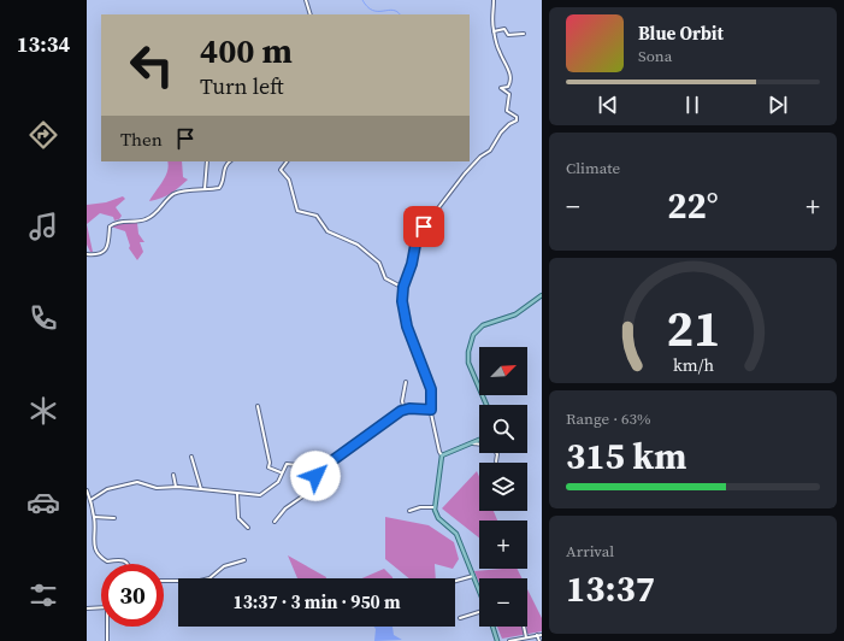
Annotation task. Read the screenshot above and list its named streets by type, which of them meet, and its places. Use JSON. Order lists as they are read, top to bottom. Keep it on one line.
{"north":"top right","page":{"tabs":"13:34","turn":["400 m","Turn left"],"song":["Blue Orbit","Sona"],"then":"Then","tile":["Climate",["Range · 63%","315 km"],["Arrival","13:37"]],"heat":["−","22°","+"],"map_buttons":["+","−"],"limit":"30","trip":"13:37 · 3 min · 950 m","gauge":["21","km/h"]}}
